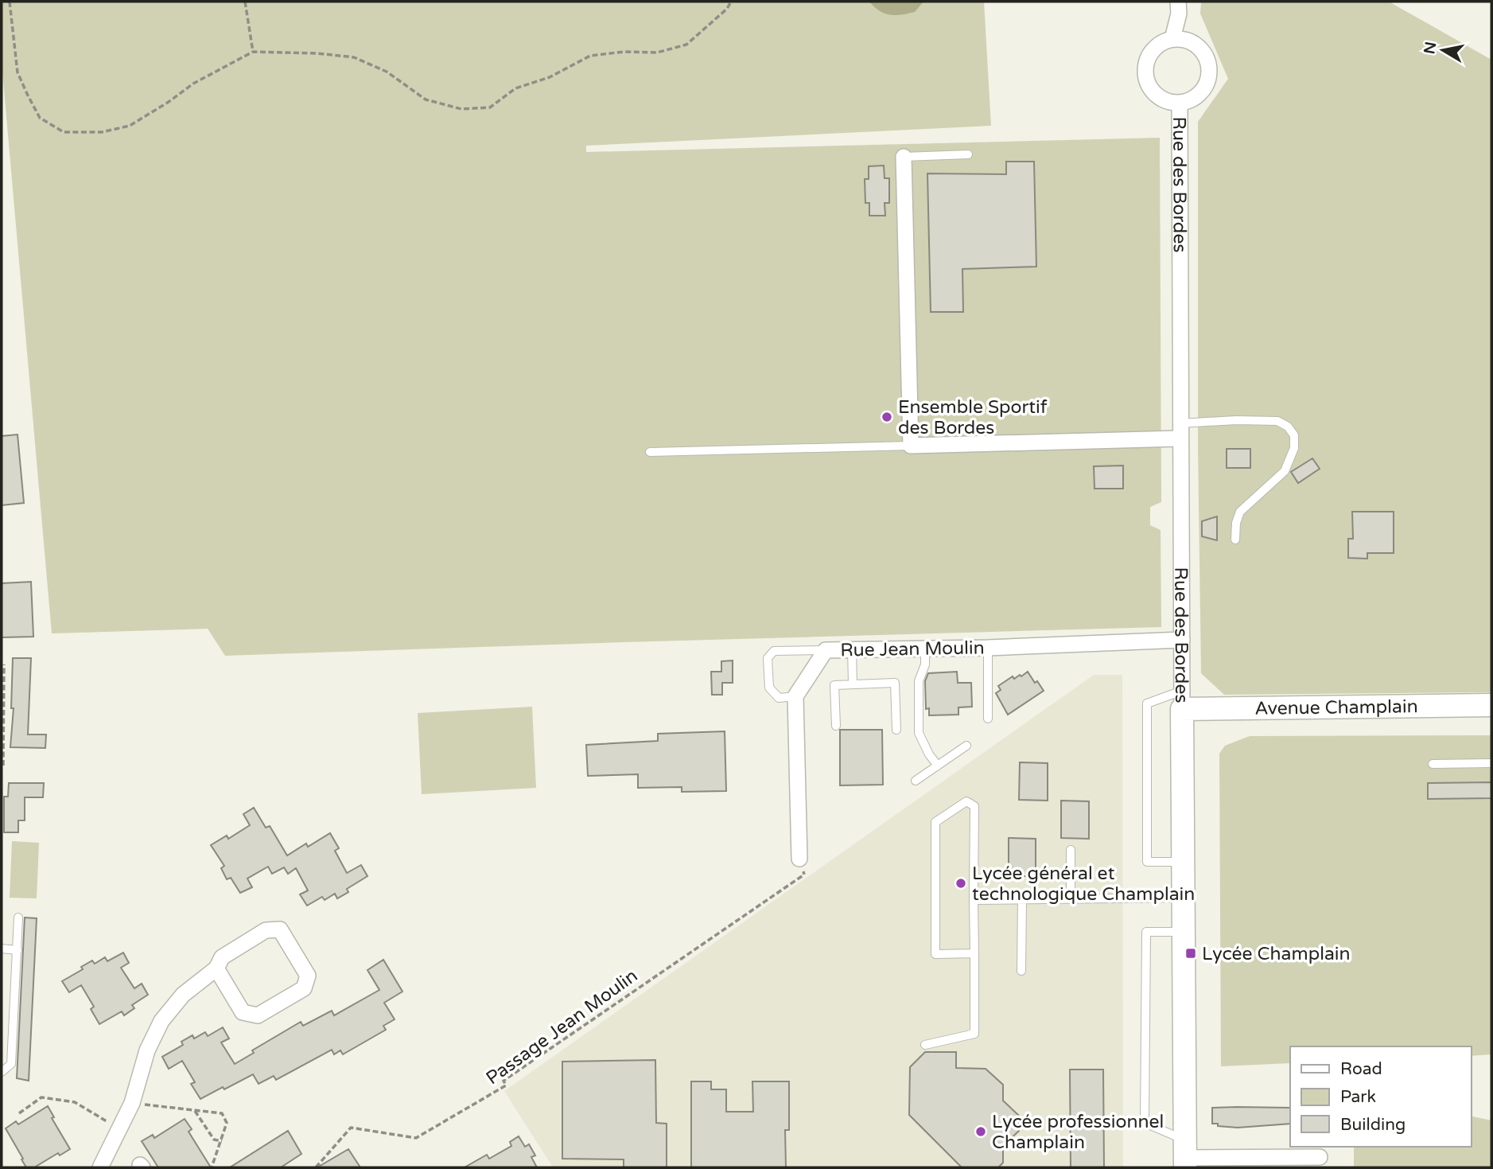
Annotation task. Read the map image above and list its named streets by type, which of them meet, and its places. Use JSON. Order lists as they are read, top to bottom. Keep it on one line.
{"streets":{"street":["Rue des Bordes","Rue Jean Moulin","Avenue Champlain"],"path":["Passage Jean Moulin"]},"crossings":[["Rue des Bordes","Rue Jean Moulin"],["Rue des Bordes","Avenue Champlain"]],"places":{"other":["Ensemble Sportif des Bordes","Lycée général et technologique Champlain","Lycée professionnel Champlain"],"transit":["Lycée Champlain"]},"legend":["Road","Park","Building"],"north":"left"}
